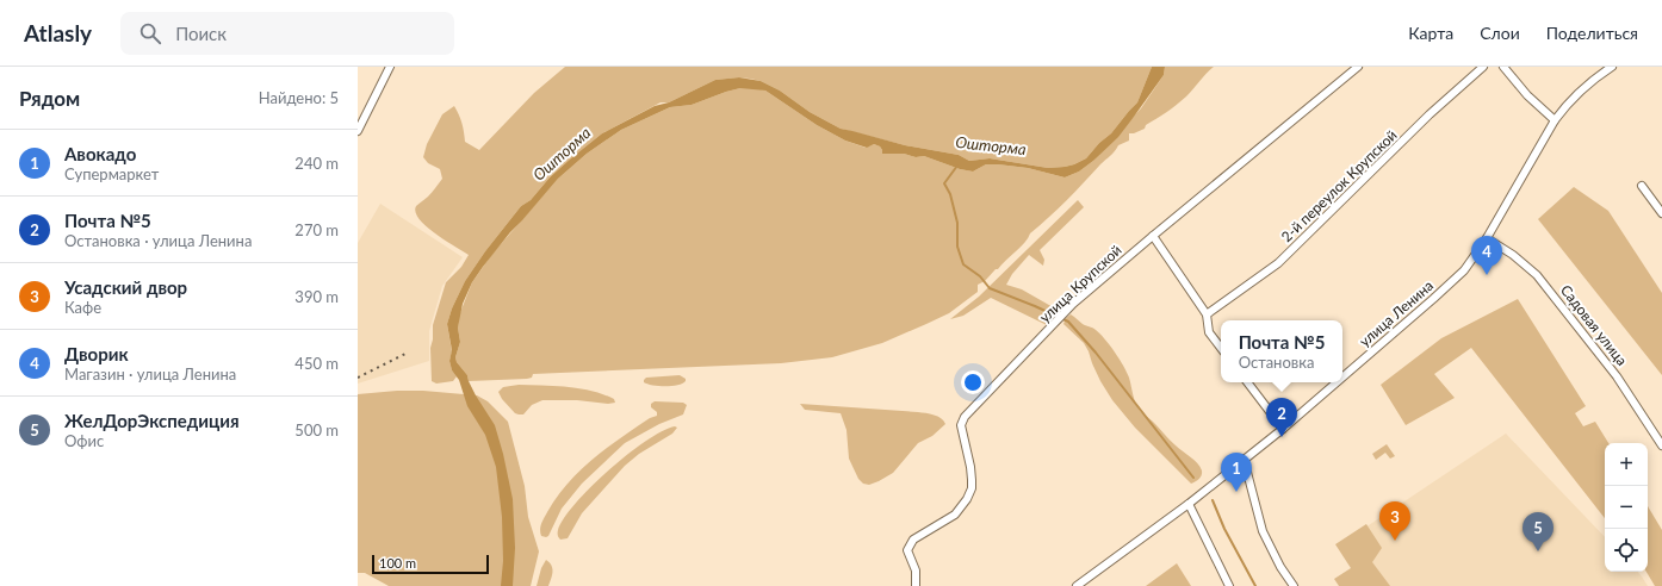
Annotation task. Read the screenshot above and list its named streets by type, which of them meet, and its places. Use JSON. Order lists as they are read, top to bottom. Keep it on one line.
{"streets":{"street":["2-й переулок Крупской","улица Крупской","улица Ленина","Садовая улица"]},"crossings":[["улица Ленина","Садовая улица"]],"water":["Ошторма"],"scale_bar":"100 m","page":{"header":"Atlasly","search":"Поиск","nav":["Карта","Слои","Поделиться"],"heading":["Рядом","Найдено: 5"],"list":[{"mark":"1","name":"Авокадо","note":"Супермаркет","value":"240 m"},{"mark":"2","name":"Почта №5","note":"Остановка · улица Ленина","value":"270 m"},{"mark":"3","name":"Усадский двор","note":"Кафе","value":"390 m"},{"mark":"4","name":"Дворик","note":"Магазин · улица Ленина","value":"450 m"},{"mark":"5","name":"ЖелДорЭкспедиция","note":"Офис","value":"500 m"}],"pins":["4","2","1","3","5"],"popup":["Почта №5","Остановка"],"map_buttons":["+","−"],"scale":"100 m"}}
